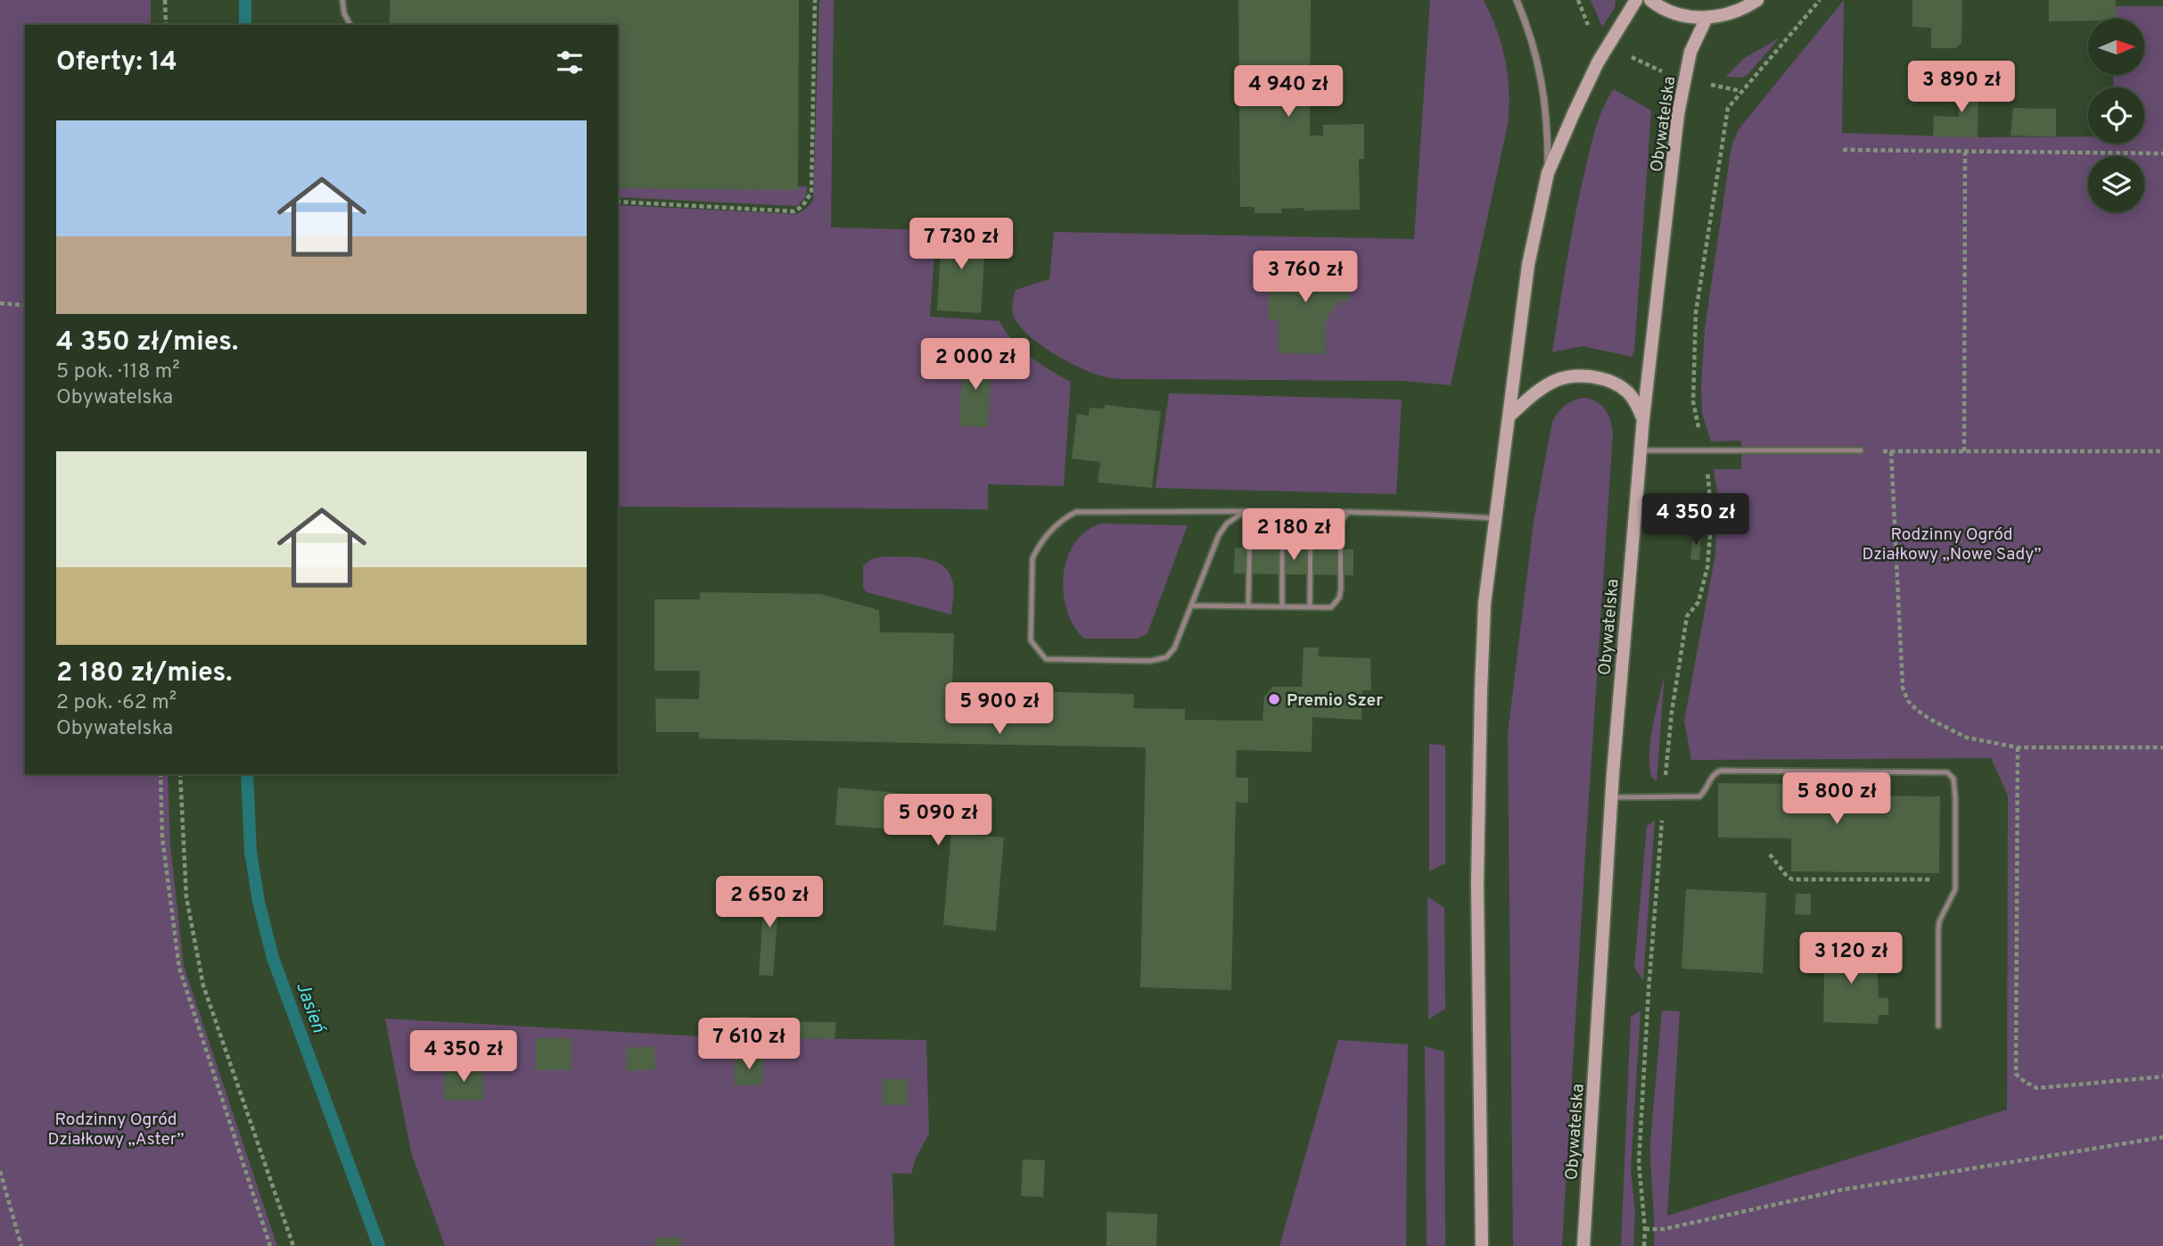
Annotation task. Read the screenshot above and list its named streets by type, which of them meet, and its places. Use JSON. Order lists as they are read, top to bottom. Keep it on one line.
{"streets":{"main road":["Obywatelska"]},"water":["Jasień"],"parks":["Rodzinny Ogród Działkowy „Nowe Sady”","Rodzinny Ogród Działkowy „Aster”"],"places":["Premio Szer"],"north":"right","page":{"heading":"Oferty: 14","price":["3 890 zł","4 940 zł","7 730 zł","3 760 zł","2 000 zł","4 350 zł","2 180 zł","5 900 zł","5 800 zł","5 090 zł","2 650 zł","3 120 zł","7 610 zł","4 350 zł"],"list":[{"name":"4 350 zł/mies.","note":"5 pok. · 118 m² · Obywatelska"},{"name":"2 180 zł/mies.","note":"2 pok. · 62 m² · Obywatelska"}]}}
